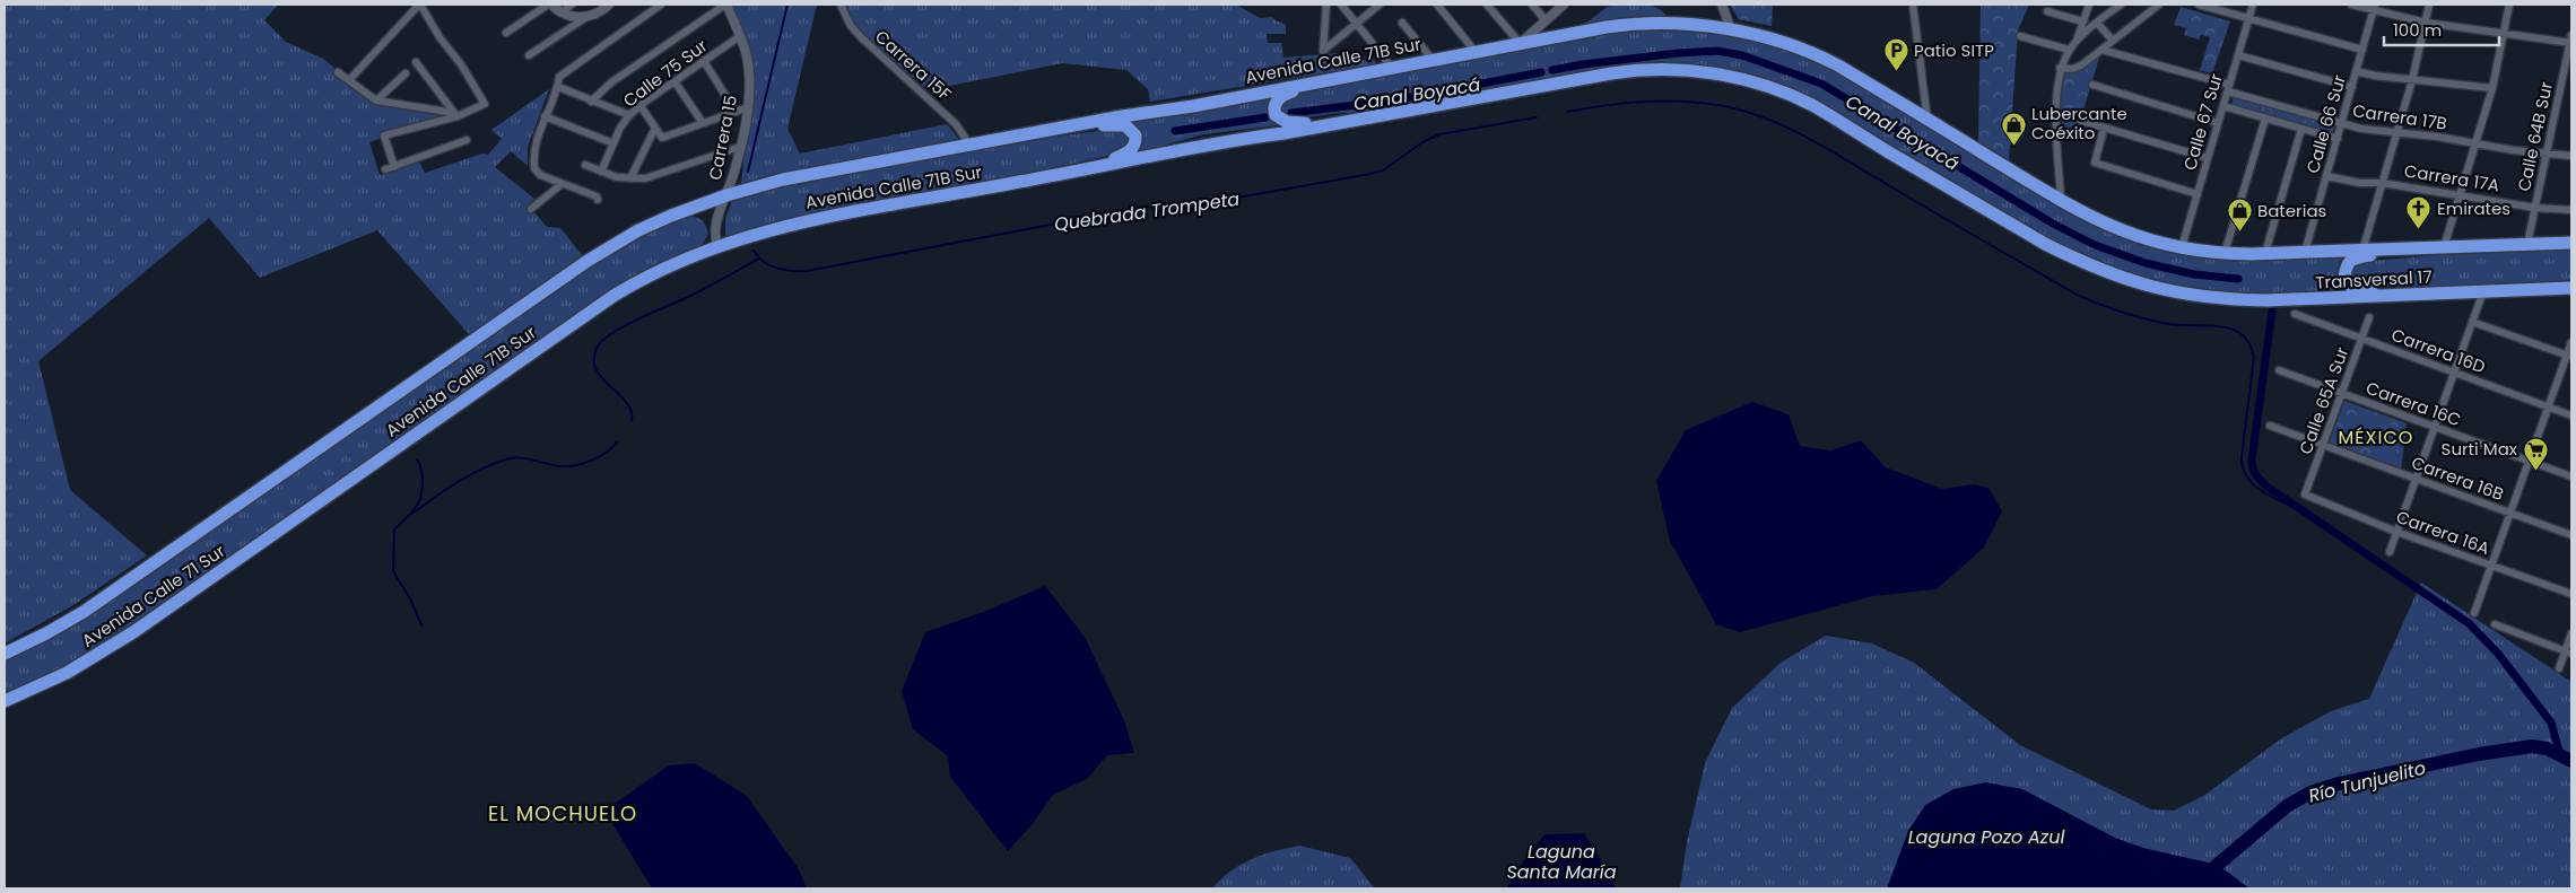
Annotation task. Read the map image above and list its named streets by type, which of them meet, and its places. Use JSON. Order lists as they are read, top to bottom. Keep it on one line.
{"streets":{"highway":["Avenida Calle 71B Sur","Transversal 17","Avenida Calle 71 Sur"],"street":["Carrera 15F","Calle 75 Sur","Carrera 17B","Calle 67 Sur","Calle 66 Sur","Calle 64B Sur","Carrera 15","Carrera 17A","Carrera 16D","Calle 65A Sur","Carrera 16C","Carrera 16B","Carrera 16A"]},"crossings":[["Avenida Calle 71B Sur","Carrera 15F"],["Avenida Calle 71B Sur","Carrera 15"],["Avenida Calle 71B Sur","Transversal 17"],["Avenida Calle 71B Sur","Avenida Calle 71 Sur"],["Calle 75 Sur","Carrera 15"],["Carrera 17B","Calle 67 Sur"],["Carrera 17B","Calle 66 Sur"],["Carrera 17B","Calle 64B Sur"],["Calle 67 Sur","Transversal 17"],["Calle 66 Sur","Carrera 17A"],["Calle 66 Sur","Transversal 17"],["Calle 64B Sur","Carrera 17A"],["Calle 64B Sur","Transversal 17"],["Carrera 16D","Calle 65A Sur"],["Calle 65A Sur","Carrera 16C"],["Calle 65A Sur","Carrera 16B"],["Calle 65A Sur","Carrera 16A"]],"districts":["MÉXICO","EL MOCHUELO"],"water":["Canal Boyacá","Quebrada Trompeta","Río Tunjuelito","Laguna Pozo Azul","Laguna Santa María"],"places":{"parking":["Patio SITP"],"shop":["Lubercante Coéxito","Baterias"],"church":["Emirates"],"supermarket":["Surti Max"]},"scale_bar":"100 m"}
